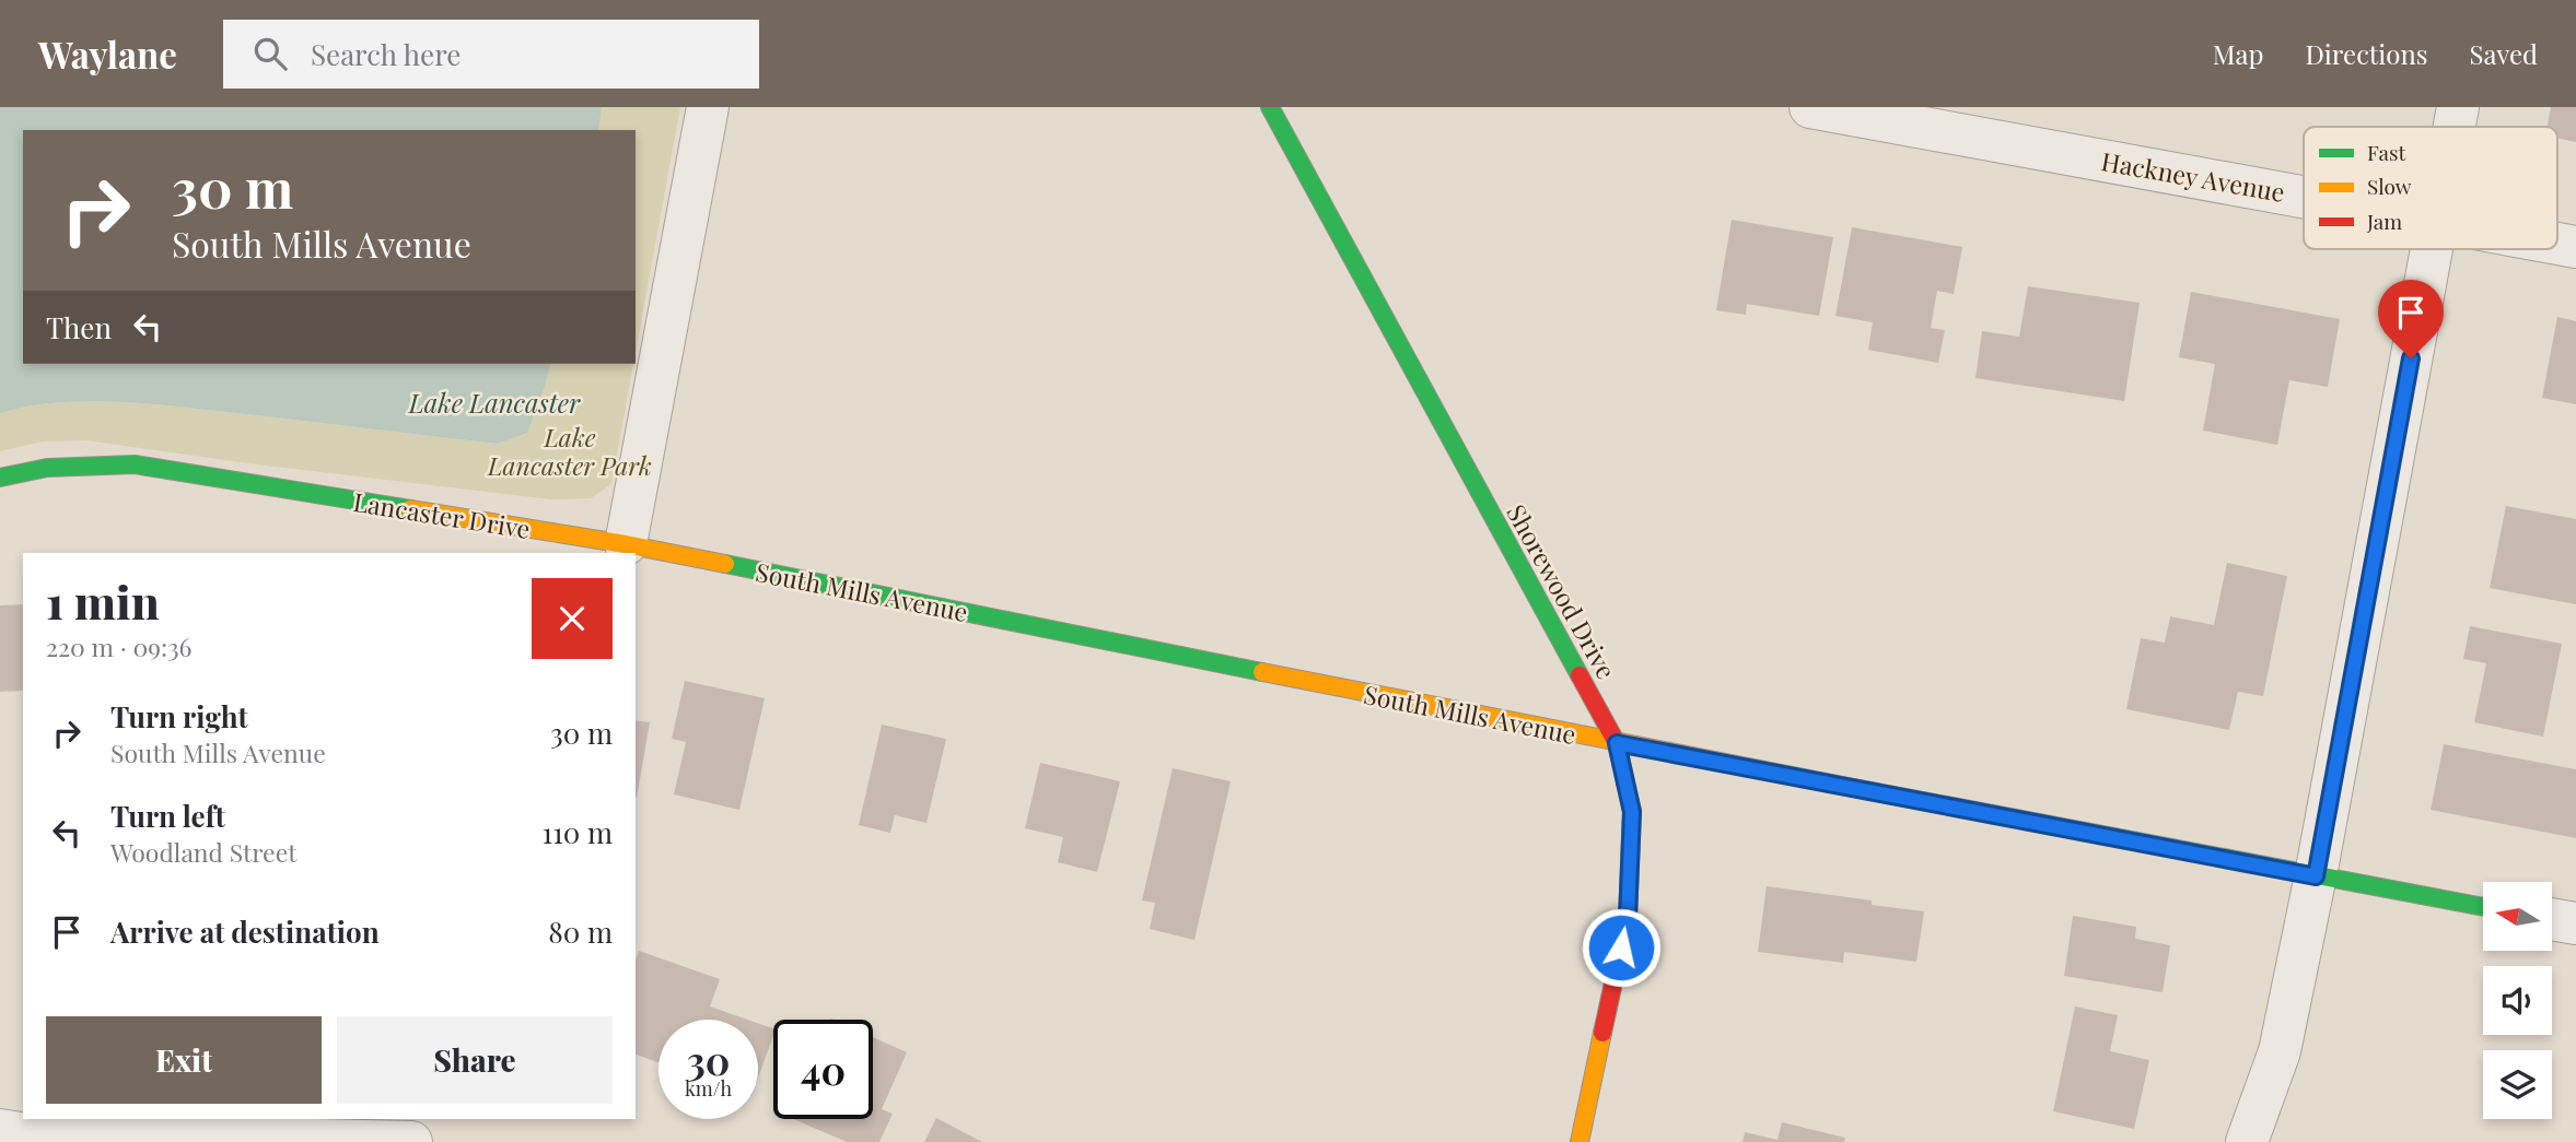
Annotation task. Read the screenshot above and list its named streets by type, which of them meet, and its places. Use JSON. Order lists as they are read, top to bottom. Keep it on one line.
{"streets":{"street":["Hackney Avenue","Lancaster Drive","South Mills Avenue","Shorewood Drive"]},"crossings":[["Lancaster Drive","South Mills Avenue"],["South Mills Avenue","Shorewood Drive"]],"water":["Lake Lancaster"],"parks":["Lake Lancaster Park"],"legend":["Fast","Slow","Jam"],"north":"left","page":{"header":"Waylane","search":"Search here","nav":["Map","Directions","Saved"],"turn":["30 m","South Mills Avenue"],"then":"Then","heading":["1 min","220 m · 09:36"],"list":[{"name":"Turn right","note":"South Mills Avenue","value":"30 m"},{"name":"Turn left","note":"Woodland Street","value":"110 m"},{"name":"Arrive at destination","value":"80 m"}],"buttons":["Exit","Share"],"speed":"30 km/h","limit":"40"}}
